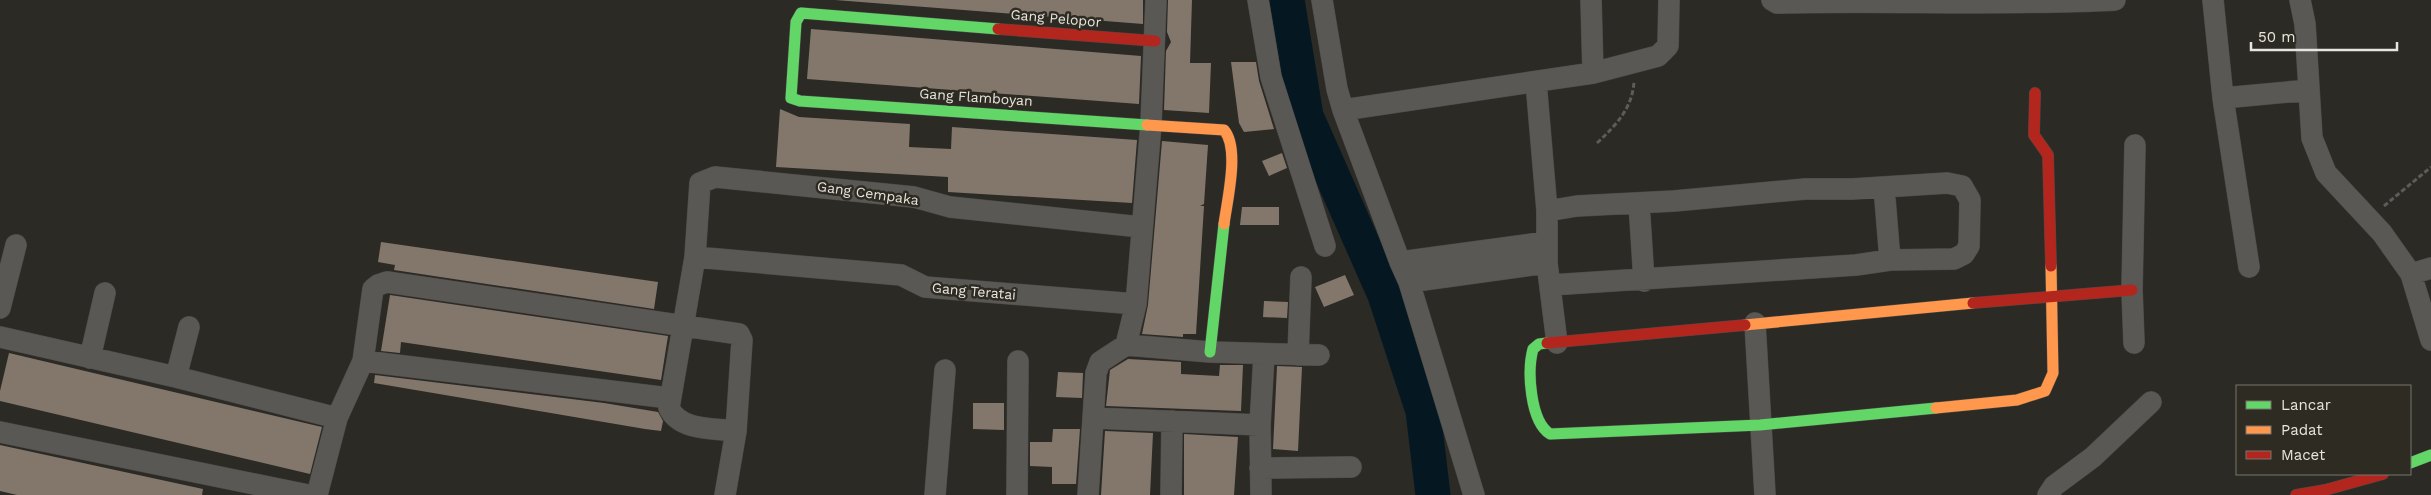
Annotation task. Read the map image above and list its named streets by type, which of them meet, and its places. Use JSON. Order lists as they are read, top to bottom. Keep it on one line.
{"streets":{"street":["Gang Pelopor","Gang Flamboyan","Gang Cempaka","Gang Teratai"]},"crossings":[["Gang Pelopor","Gang Flamboyan"],["Gang Cempaka","Gang Teratai"]],"legend":["Lancar","Padat","Macet"],"scale_bar":"50 m"}
